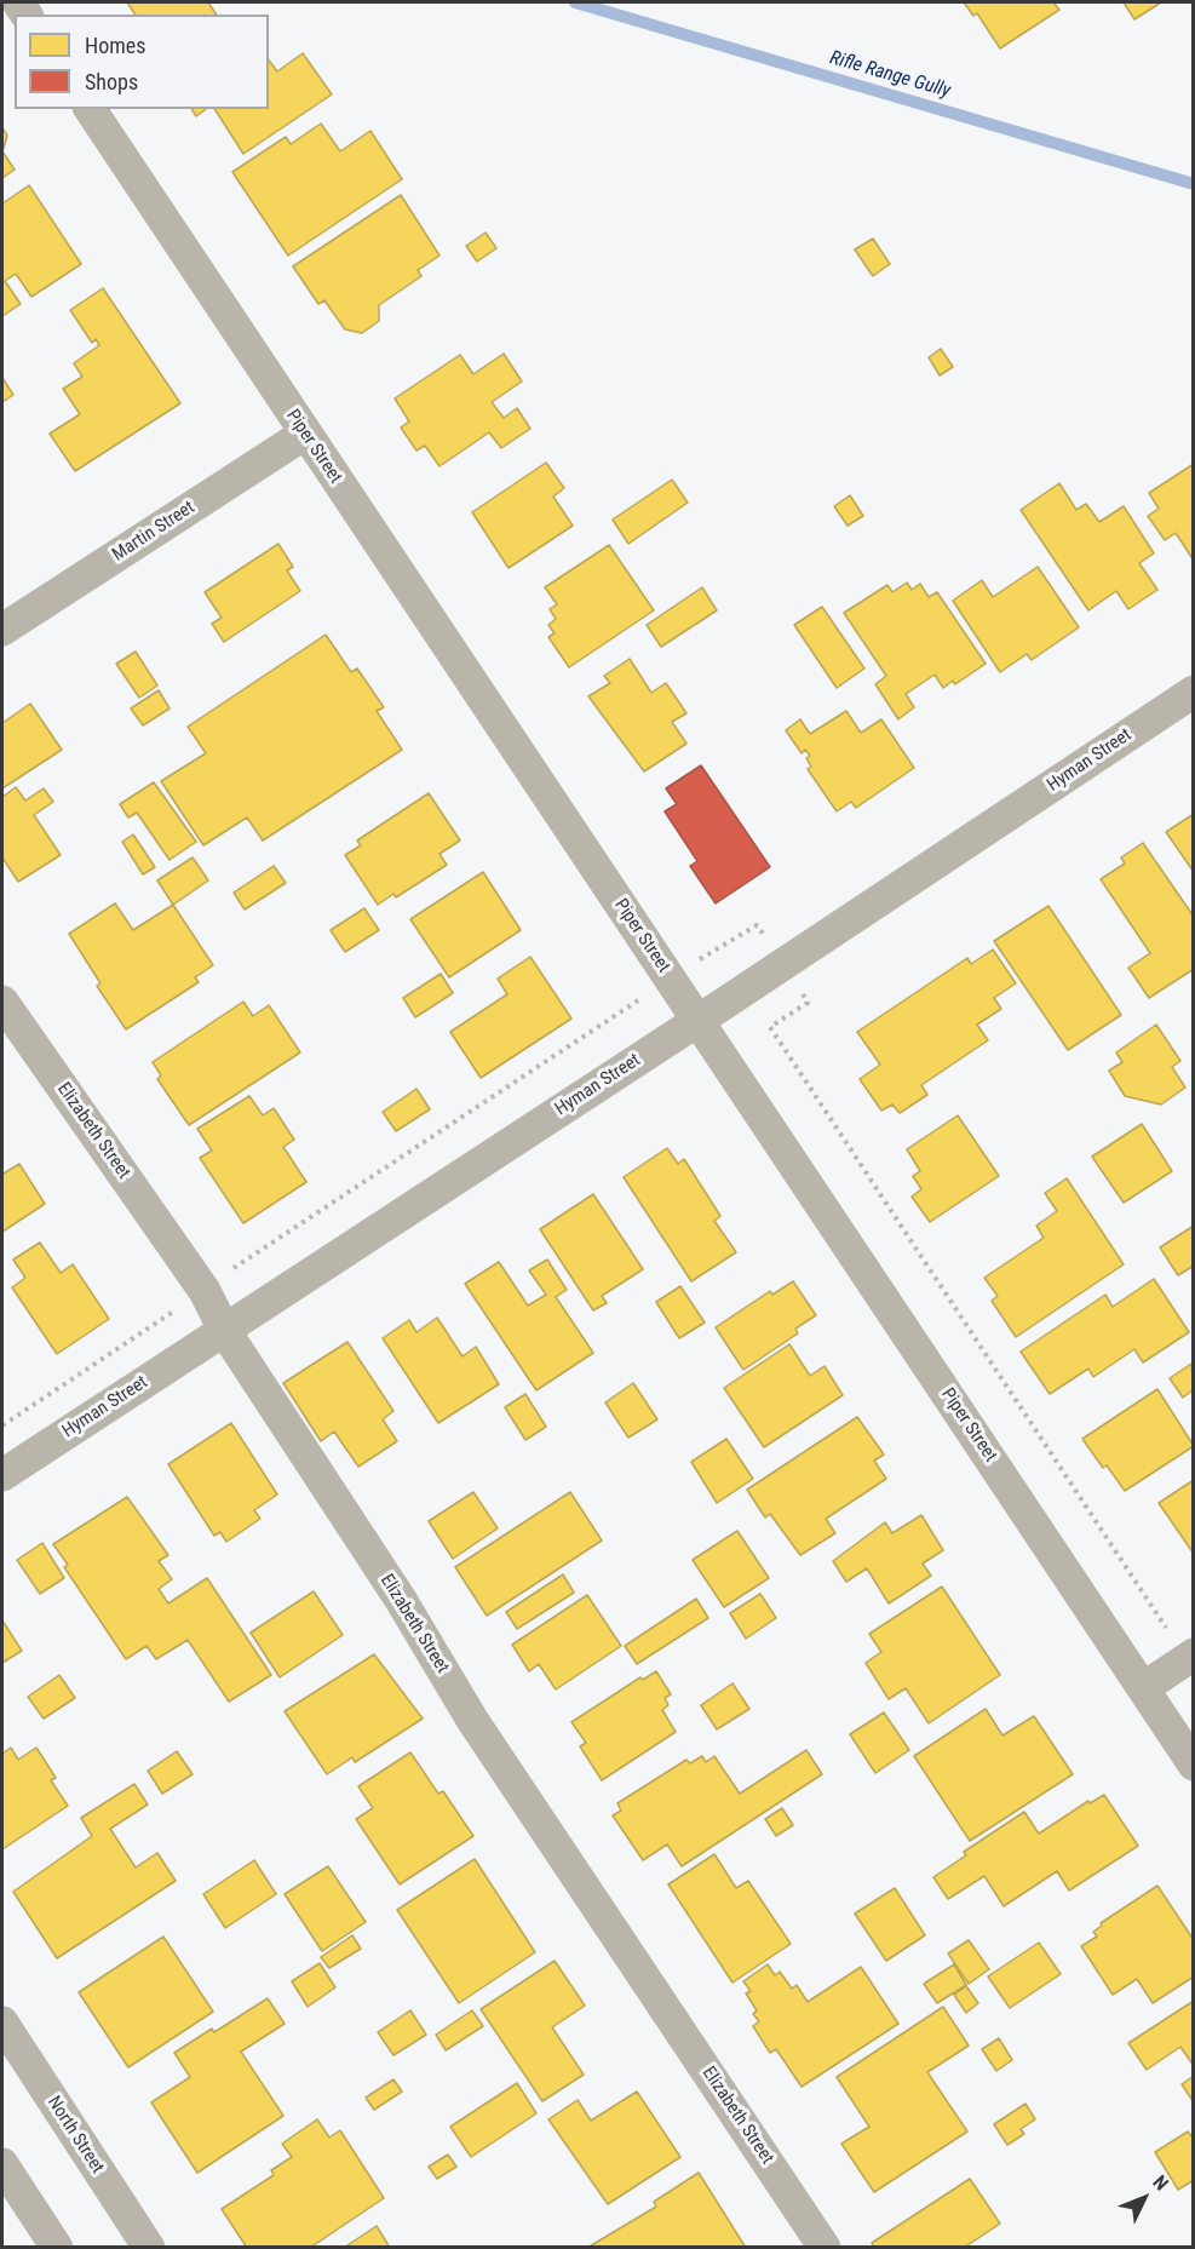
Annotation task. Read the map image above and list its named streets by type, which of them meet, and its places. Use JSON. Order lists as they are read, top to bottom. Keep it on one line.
{"streets":{"street":["Piper Street","Martin Street","Hyman Street","Elizabeth Street","North Street"]},"crossings":[["Piper Street","Martin Street"],["Piper Street","Hyman Street"],["Hyman Street","Elizabeth Street"]],"water":["Rifle Range Gully"],"legend":["Homes","Shops"],"north":"top right"}
